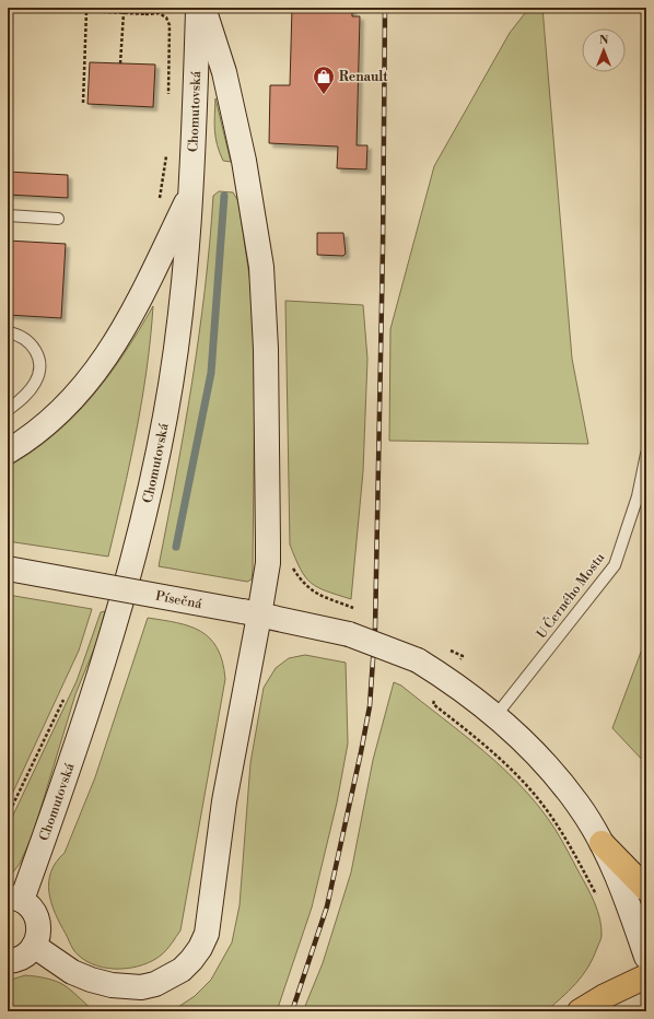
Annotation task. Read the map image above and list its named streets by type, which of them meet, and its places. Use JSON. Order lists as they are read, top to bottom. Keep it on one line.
{"streets":{"street":["Chomutovská","Písečná"],"lane":["U Černého Mostu"]},"crossings":[["U Černého Mostu","Písečná"]],"places":{"shop":["Renault"]},"north":"top"}
